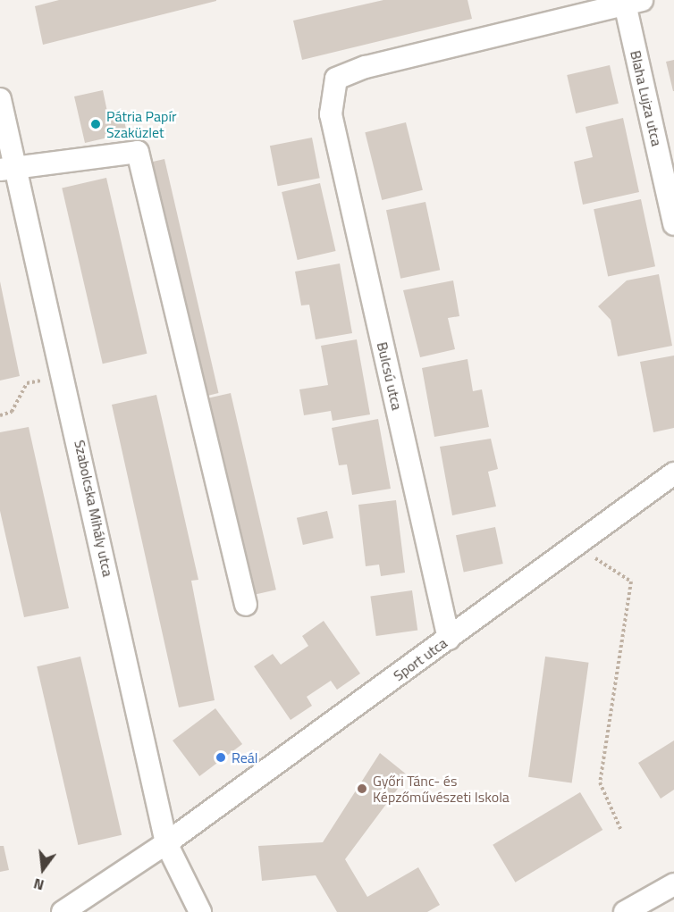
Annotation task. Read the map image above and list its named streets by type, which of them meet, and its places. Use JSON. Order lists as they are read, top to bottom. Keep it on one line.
{"streets":{"street":["Blaha Lujza utca","Bulcsú utca","Szabolcska Mihály utca","Sport utca"]},"crossings":[["Blaha Lujza utca","Bulcsú utca"],["Bulcsú utca","Sport utca"],["Szabolcska Mihály utca","Sport utca"]],"places":["Pátria Papír Szaküzlet","Reál","Győri Tánc- és Képzőművészeti Iskola"],"north":"bottom"}
